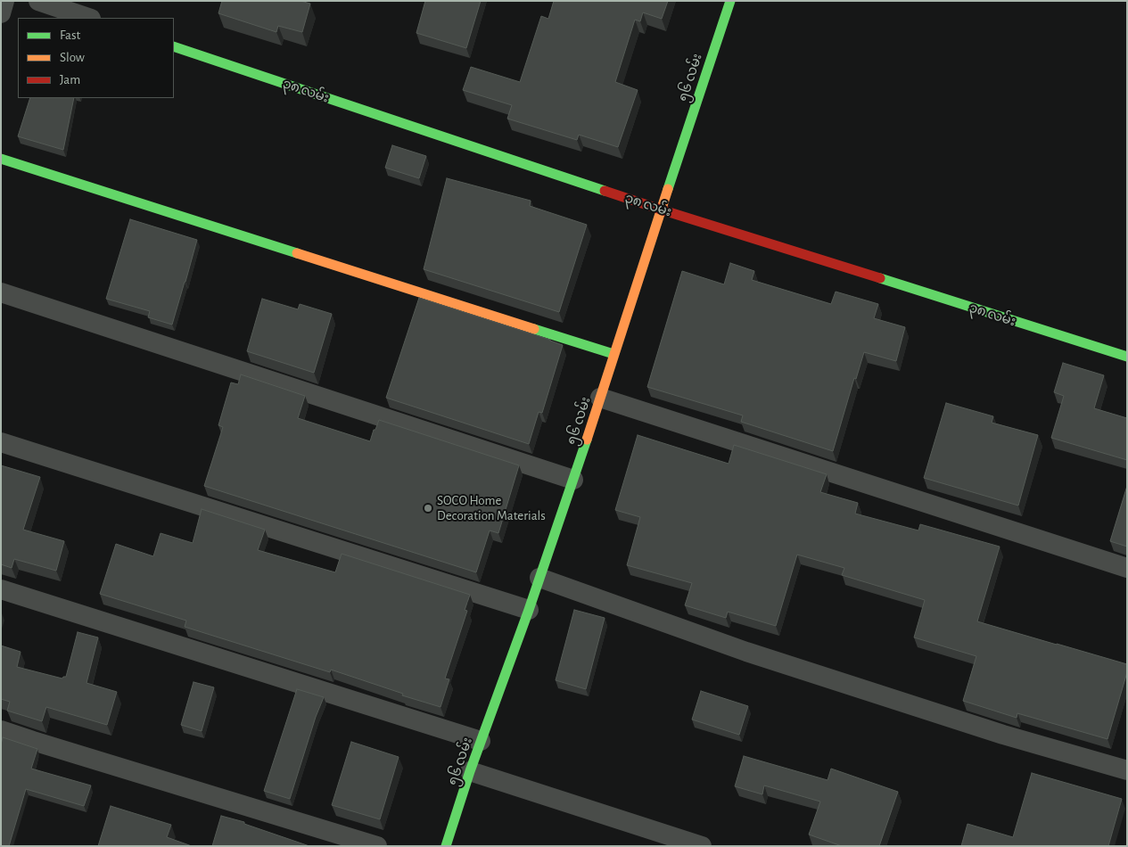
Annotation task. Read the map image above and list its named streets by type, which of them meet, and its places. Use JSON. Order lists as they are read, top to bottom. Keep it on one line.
{"streets":{"street":["၅၆ လမ်း","၃၈ လမ်း"]},"crossings":[["၅၆ လမ်း","၃၈ လမ်း"]],"places":["SOCO Home Decoration Materials"],"legend":["Fast","Slow","Jam"]}
